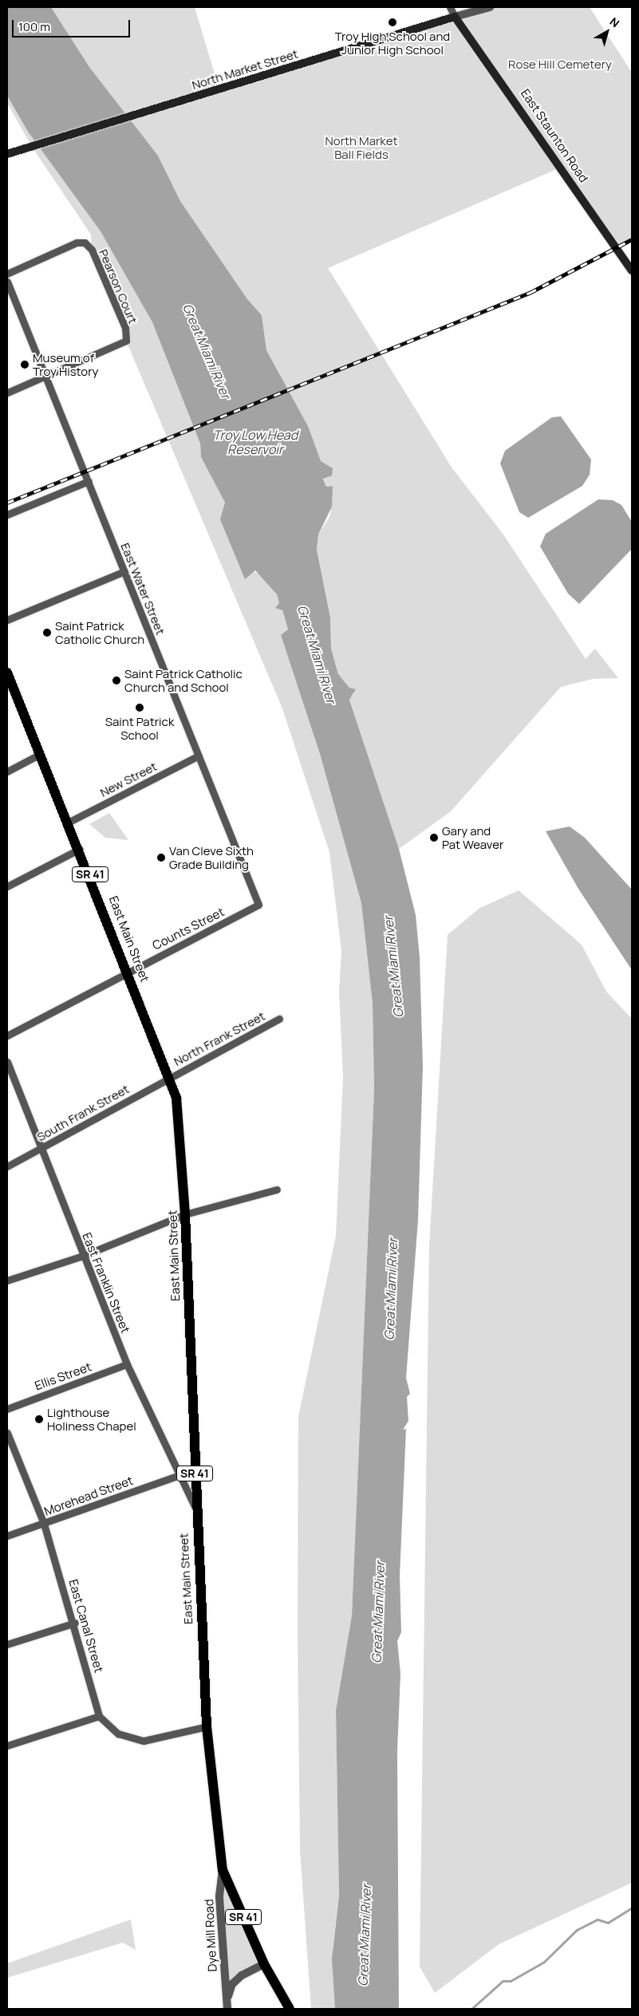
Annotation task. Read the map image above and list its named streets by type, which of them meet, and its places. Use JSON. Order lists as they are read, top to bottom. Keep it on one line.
{"streets":{"main road":["North Market Street","East Staunton Road","SR 41","East Main Street"],"street":["Pearson Court","East Water Street","New Street","Counts Street","North Frank Street","South Frank Street","East Franklin Street","Ellis Street","Morehead Street","East Canal Street","Dye Mill Road"]},"crossings":[["North Market Street","East Staunton Road"],["Pearson Court","East Water Street"],["East Water Street","New Street"],["East Water Street","Counts Street"],["New Street","East Main Street"],["SR 41","East Main Street"],["SR 41","Dye Mill Road"],["Counts Street","East Main Street"],["East Main Street","North Frank Street"],["East Main Street","South Frank Street"],["East Main Street","East Franklin Street"],["East Main Street","Dye Mill Road"],["North Frank Street","South Frank Street"],["South Frank Street","East Franklin Street"],["East Franklin Street","Ellis Street"],["East Franklin Street","Morehead Street"],["Morehead Street","East Canal Street"]],"water":["Great Miami River","Troy Low Head Reservoir"],"parks":["Rose Hill Cemetery","North Market Ball Fields"],"places":["Troy High School and Junior High School","Museum of Troy History","Saint Patrick Catholic Church","Saint Patrick Catholic Church and School","Saint Patrick School","Gary and Pat Weaver","Van Cleve Sixth Grade Building","Lighthouse Holiness Chapel"],"scale_bar":"100 m","north":"top right"}
